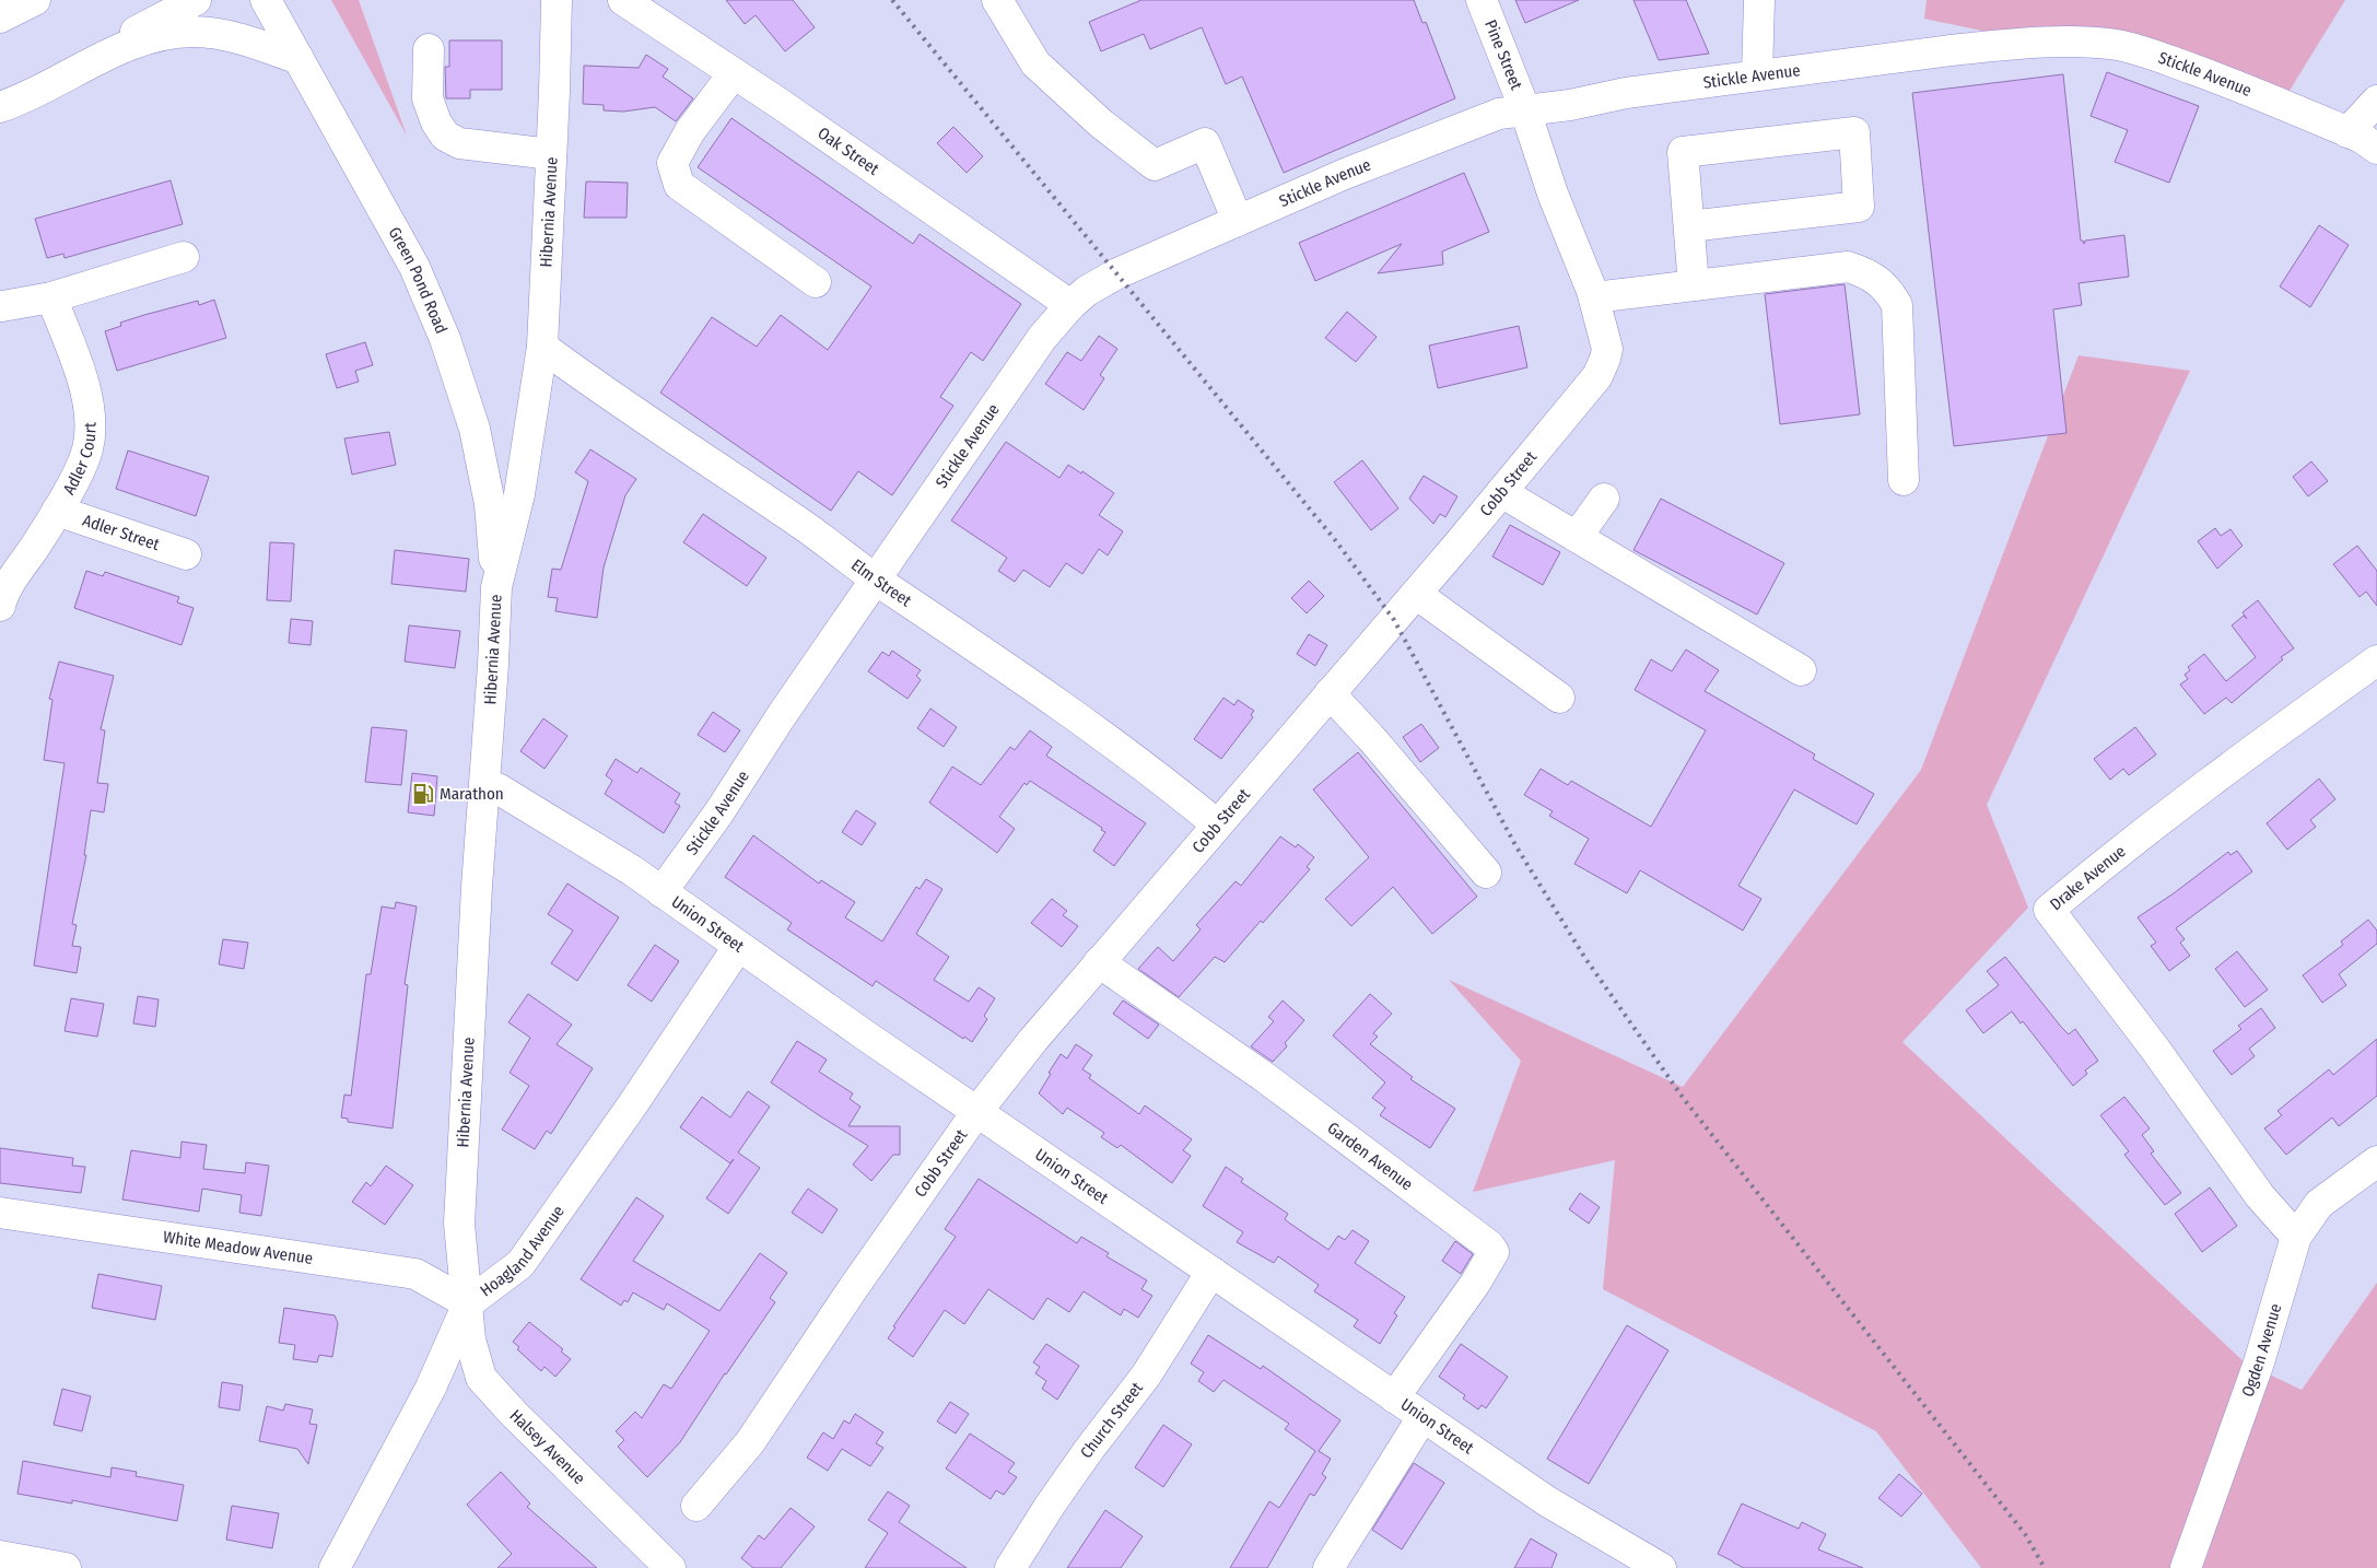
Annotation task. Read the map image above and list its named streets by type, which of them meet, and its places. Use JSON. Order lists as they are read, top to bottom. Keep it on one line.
{"streets":{"main road":["Pine Street","Stickle Avenue","Oak Street","Hibernia Avenue","Green Pond Road","Adler Court","Cobb Street","Adler Street","Elm Street","Drake Avenue","Union Street","Garden Avenue","White Meadow Avenue","Hoagland Avenue","Ogden Avenue","Church Street","Halsey Avenue"]},"crossings":[["Pine Street","Stickle Avenue"],["Pine Street","Cobb Street"],["Stickle Avenue","Oak Street"],["Stickle Avenue","Cobb Street"],["Stickle Avenue","Elm Street"],["Stickle Avenue","Union Street"],["Hibernia Avenue","Green Pond Road"],["Hibernia Avenue","Elm Street"],["Hibernia Avenue","Union Street"],["Hibernia Avenue","White Meadow Avenue"],["Hibernia Avenue","Hoagland Avenue"],["Hibernia Avenue","Halsey Avenue"],["Adler Court","Adler Street"],["Cobb Street","Elm Street"],["Cobb Street","Union Street"],["Cobb Street","Garden Avenue"],["Drake Avenue","Ogden Avenue"],["Union Street","Garden Avenue"],["Union Street","Hoagland Avenue"],["Union Street","Church Street"],["White Meadow Avenue","Hoagland Avenue"],["White Meadow Avenue","Halsey Avenue"],["Hoagland Avenue","Halsey Avenue"]],"places":{"fuel station":["Marathon"]}}
